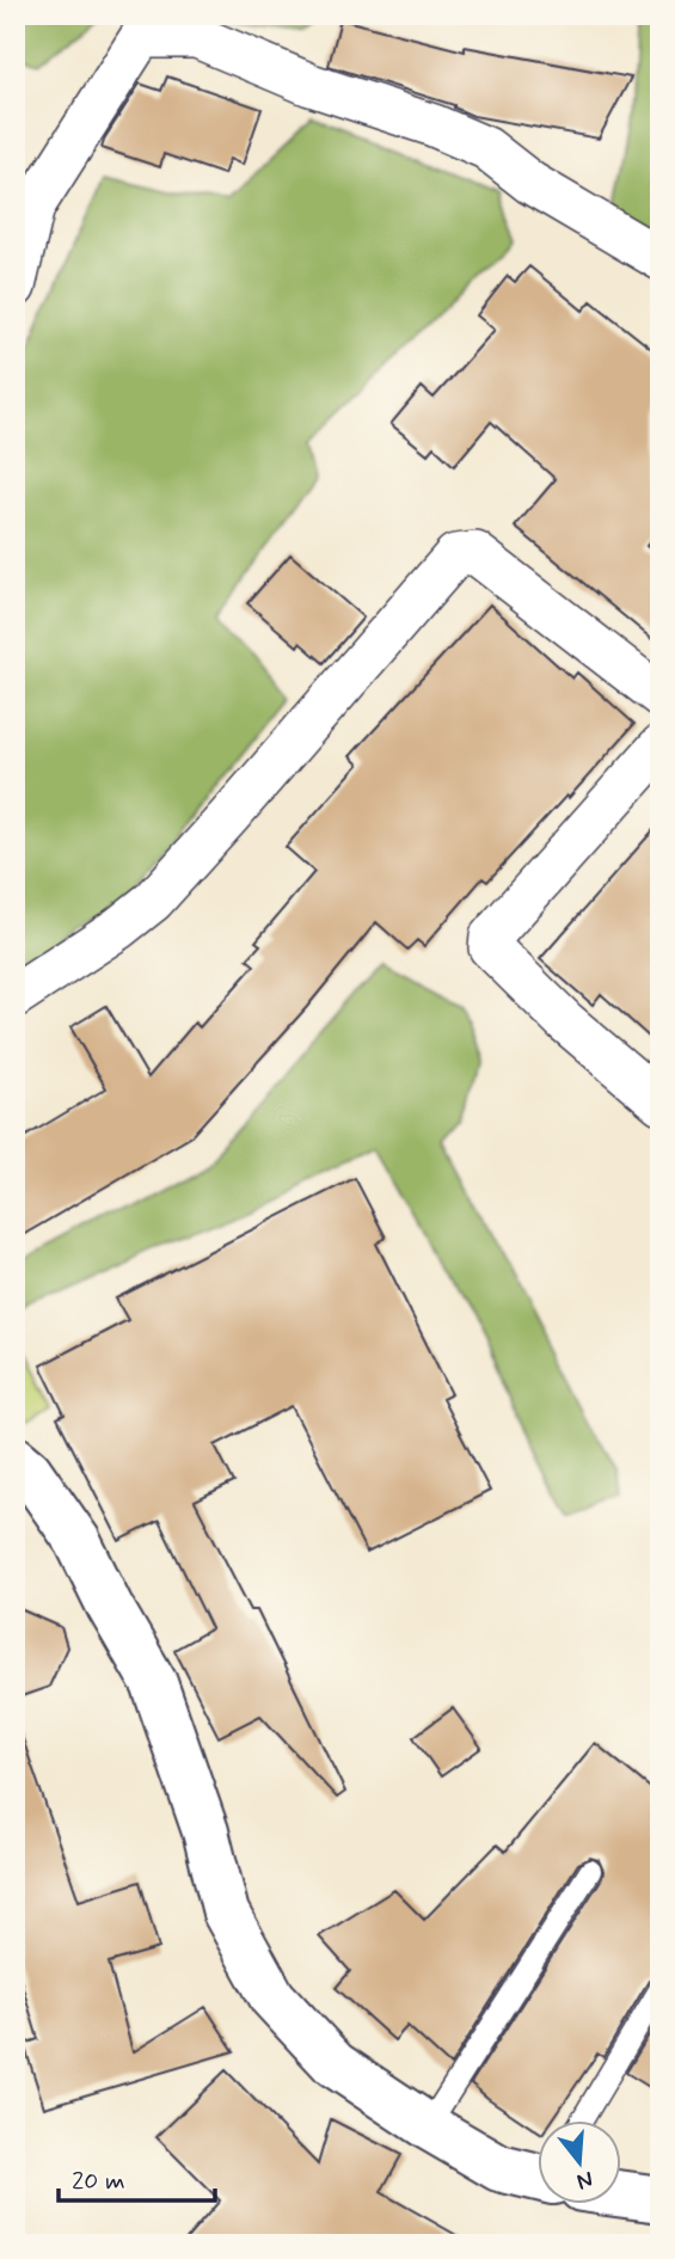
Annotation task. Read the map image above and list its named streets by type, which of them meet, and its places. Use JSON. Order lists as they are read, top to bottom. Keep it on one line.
{"scale_bar":"20 m","north":"bottom"}
